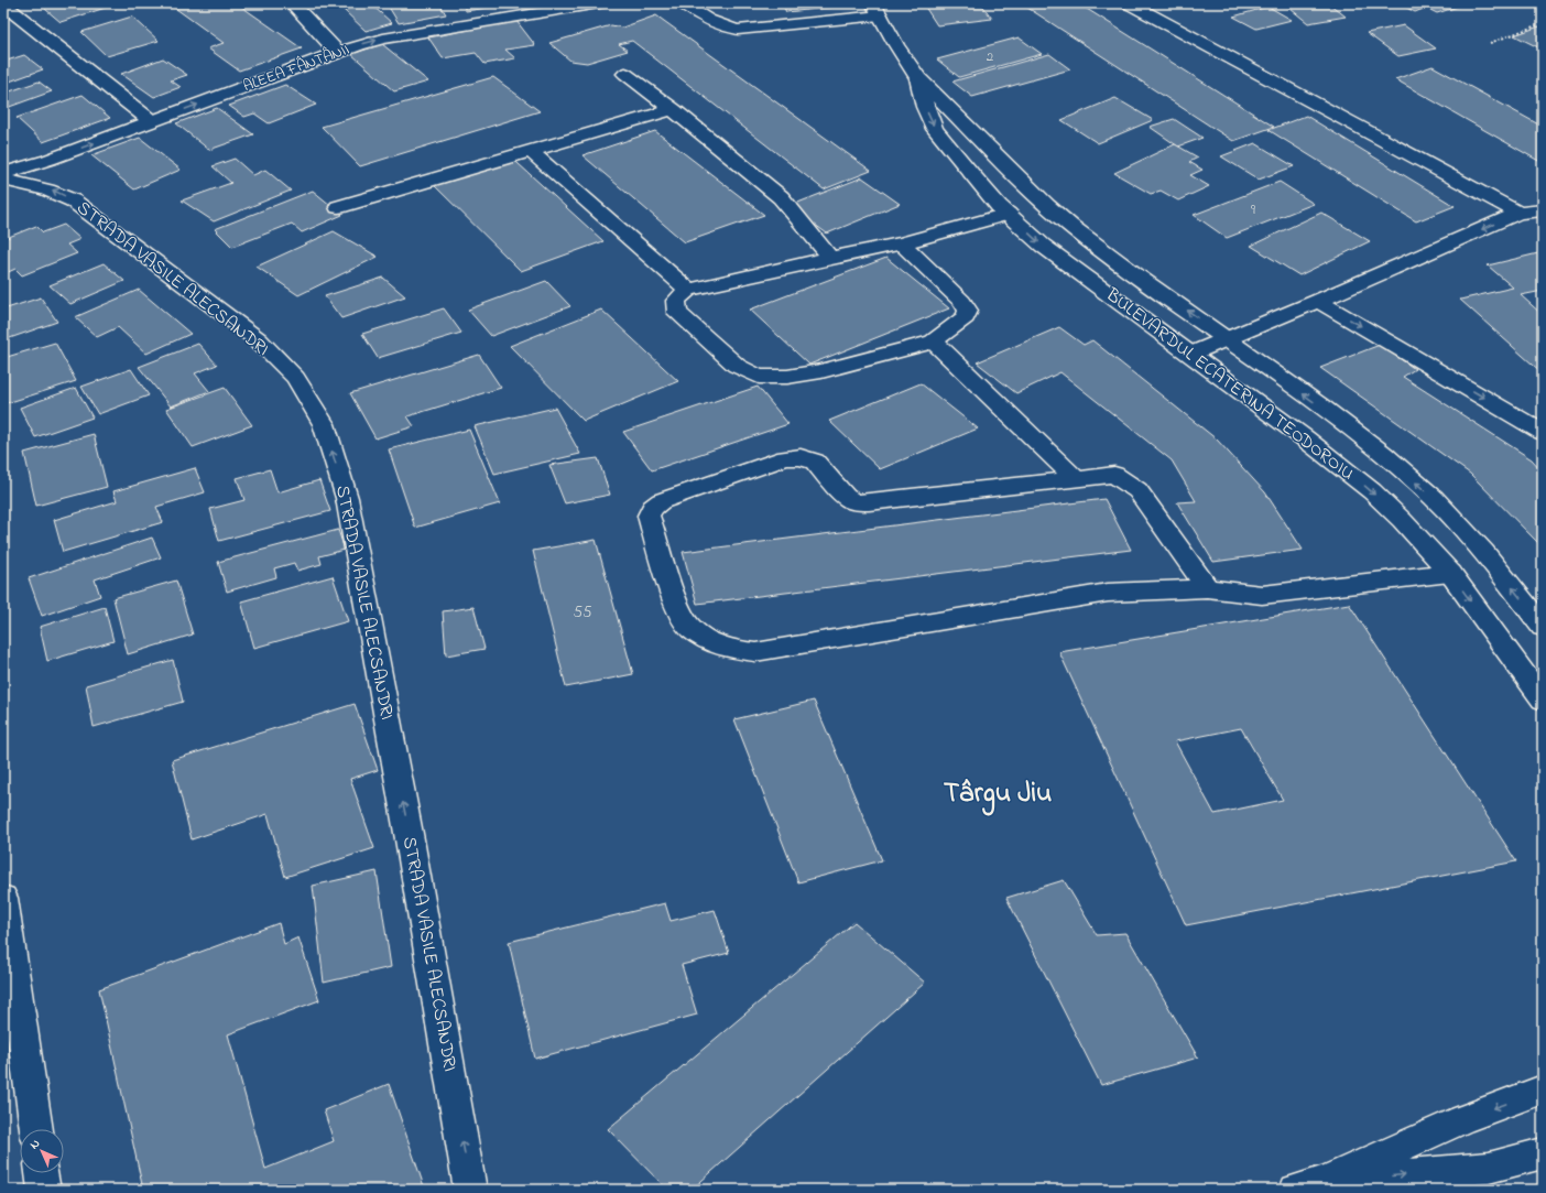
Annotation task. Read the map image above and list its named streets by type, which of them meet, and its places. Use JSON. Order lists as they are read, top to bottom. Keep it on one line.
{"streets":{"street":["ALEEA FÂNTÂNII","STRADA VASILE ALECSANDRI","BULEVARDUL ECATERINA TEODOROIU"]},"one_way":["STRADA VASILE ALECSANDRI"],"districts":["Târgu Jiu"],"house_numbers":["2","9","55"],"north":"top left"}
